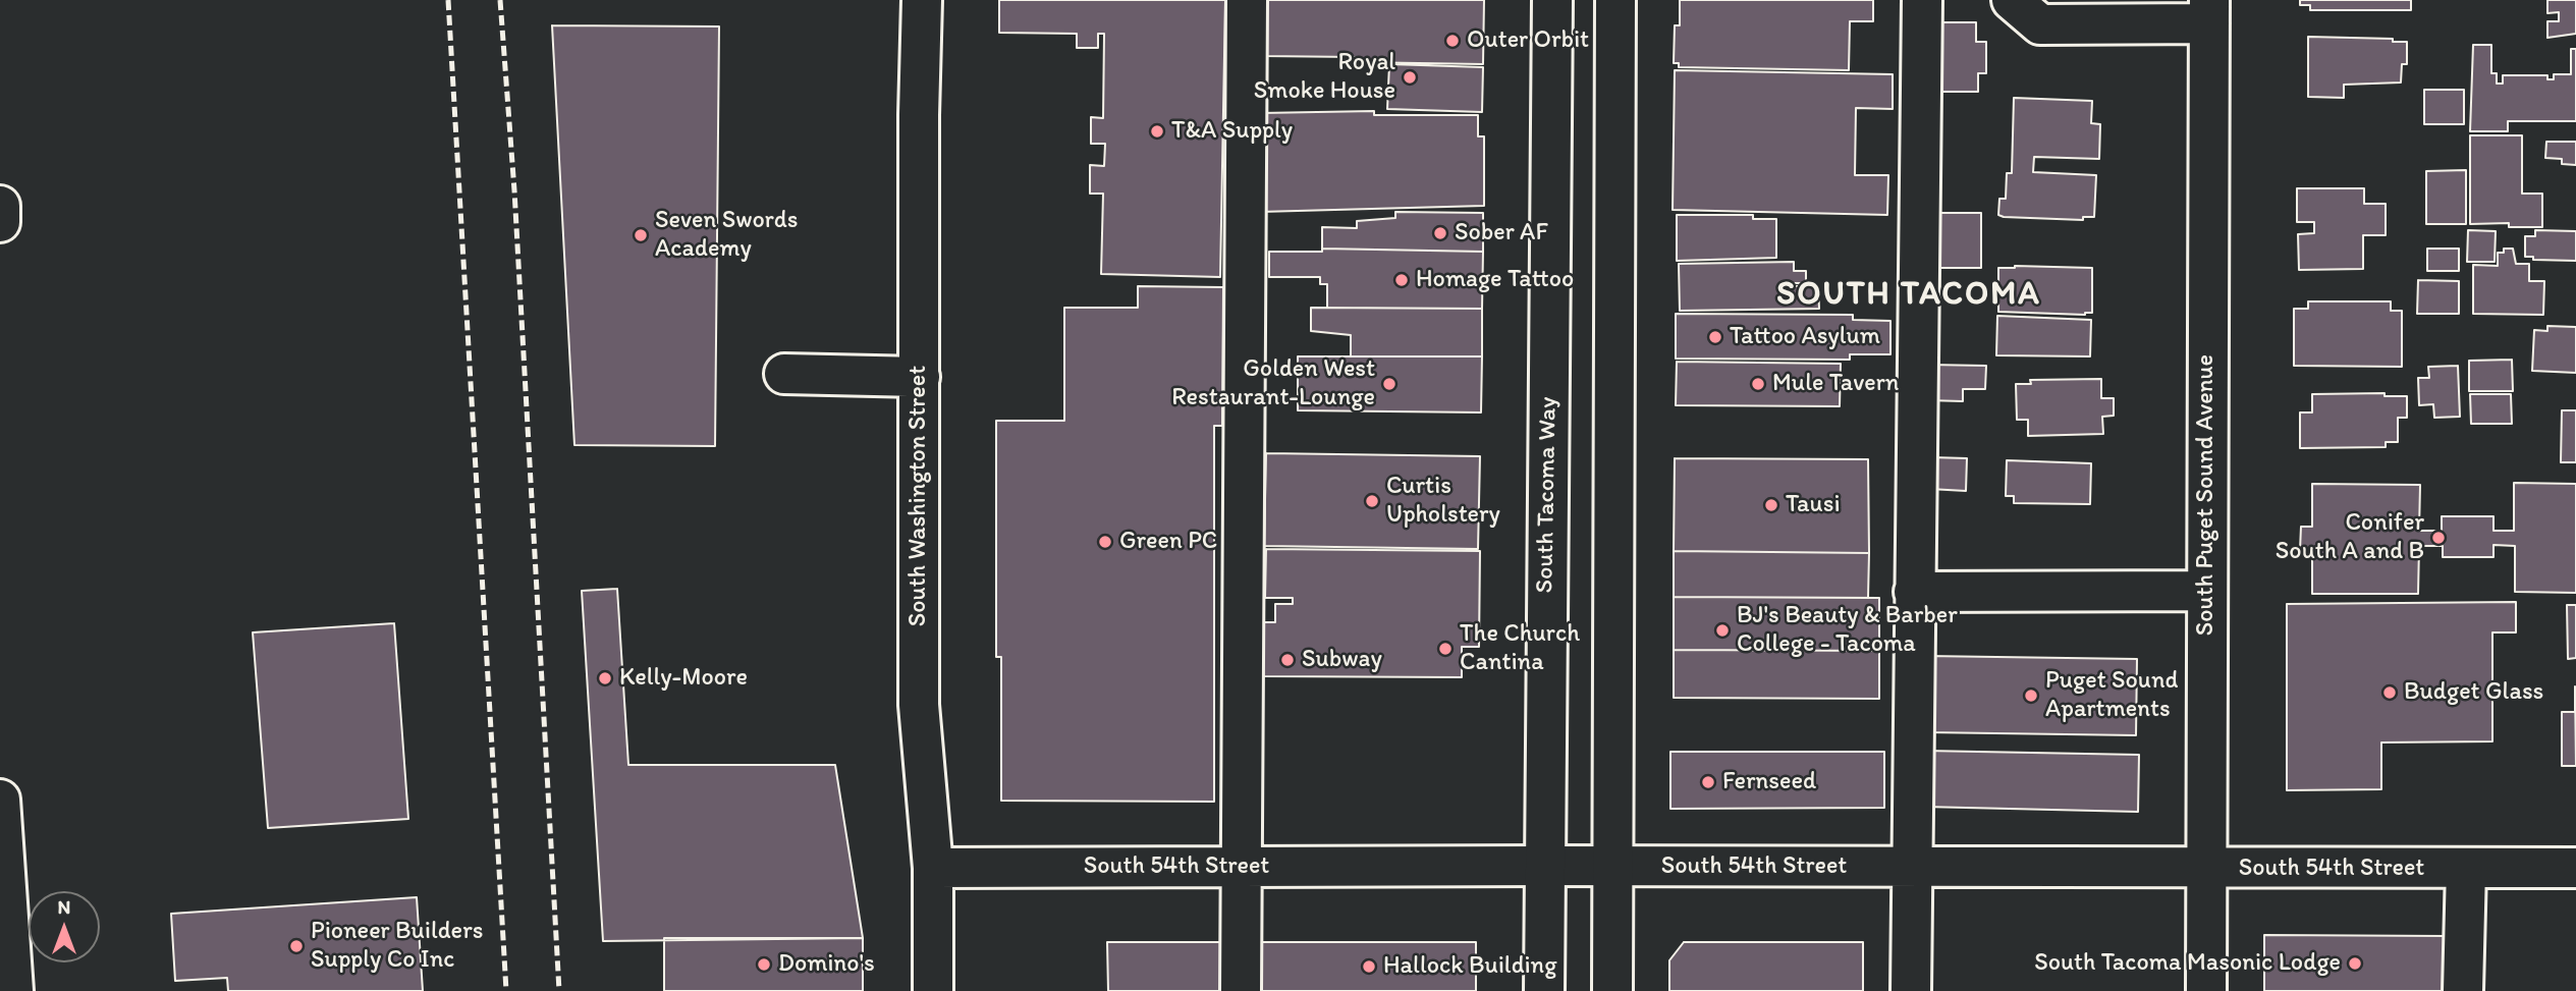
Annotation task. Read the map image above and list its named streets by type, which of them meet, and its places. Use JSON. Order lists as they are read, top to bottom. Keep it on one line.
{"streets":{"street":["South Tacoma Way","South Puget Sound Avenue","South Washington Street","South 54th Street"]},"crossings":[["South Tacoma Way","South 54th Street"],["South Puget Sound Avenue","South 54th Street"],["South Washington Street","South 54th Street"]],"districts":["SOUTH TACOMA"],"places":["Outer Orbit","Royal Smoke House","T&A Supply","Sober AF","Seven Swords Academy","Homage Tattoo","Tattoo Asylum","Golden West Restaurant-Lounge","Mule Tavern","Curtis Upholstery","Tausi","Conifer South A and B","Green PC","BJ's Beauty & Barber College - Tacoma","The Church Cantina","Subway","Kelly-Moore","Budget Glass","Puget Sound Apartments","Fernseed","Pioneer Builders Supply Co Inc","South Tacoma Masonic Lodge","Domino's","Hallock Building"],"north":"top"}
